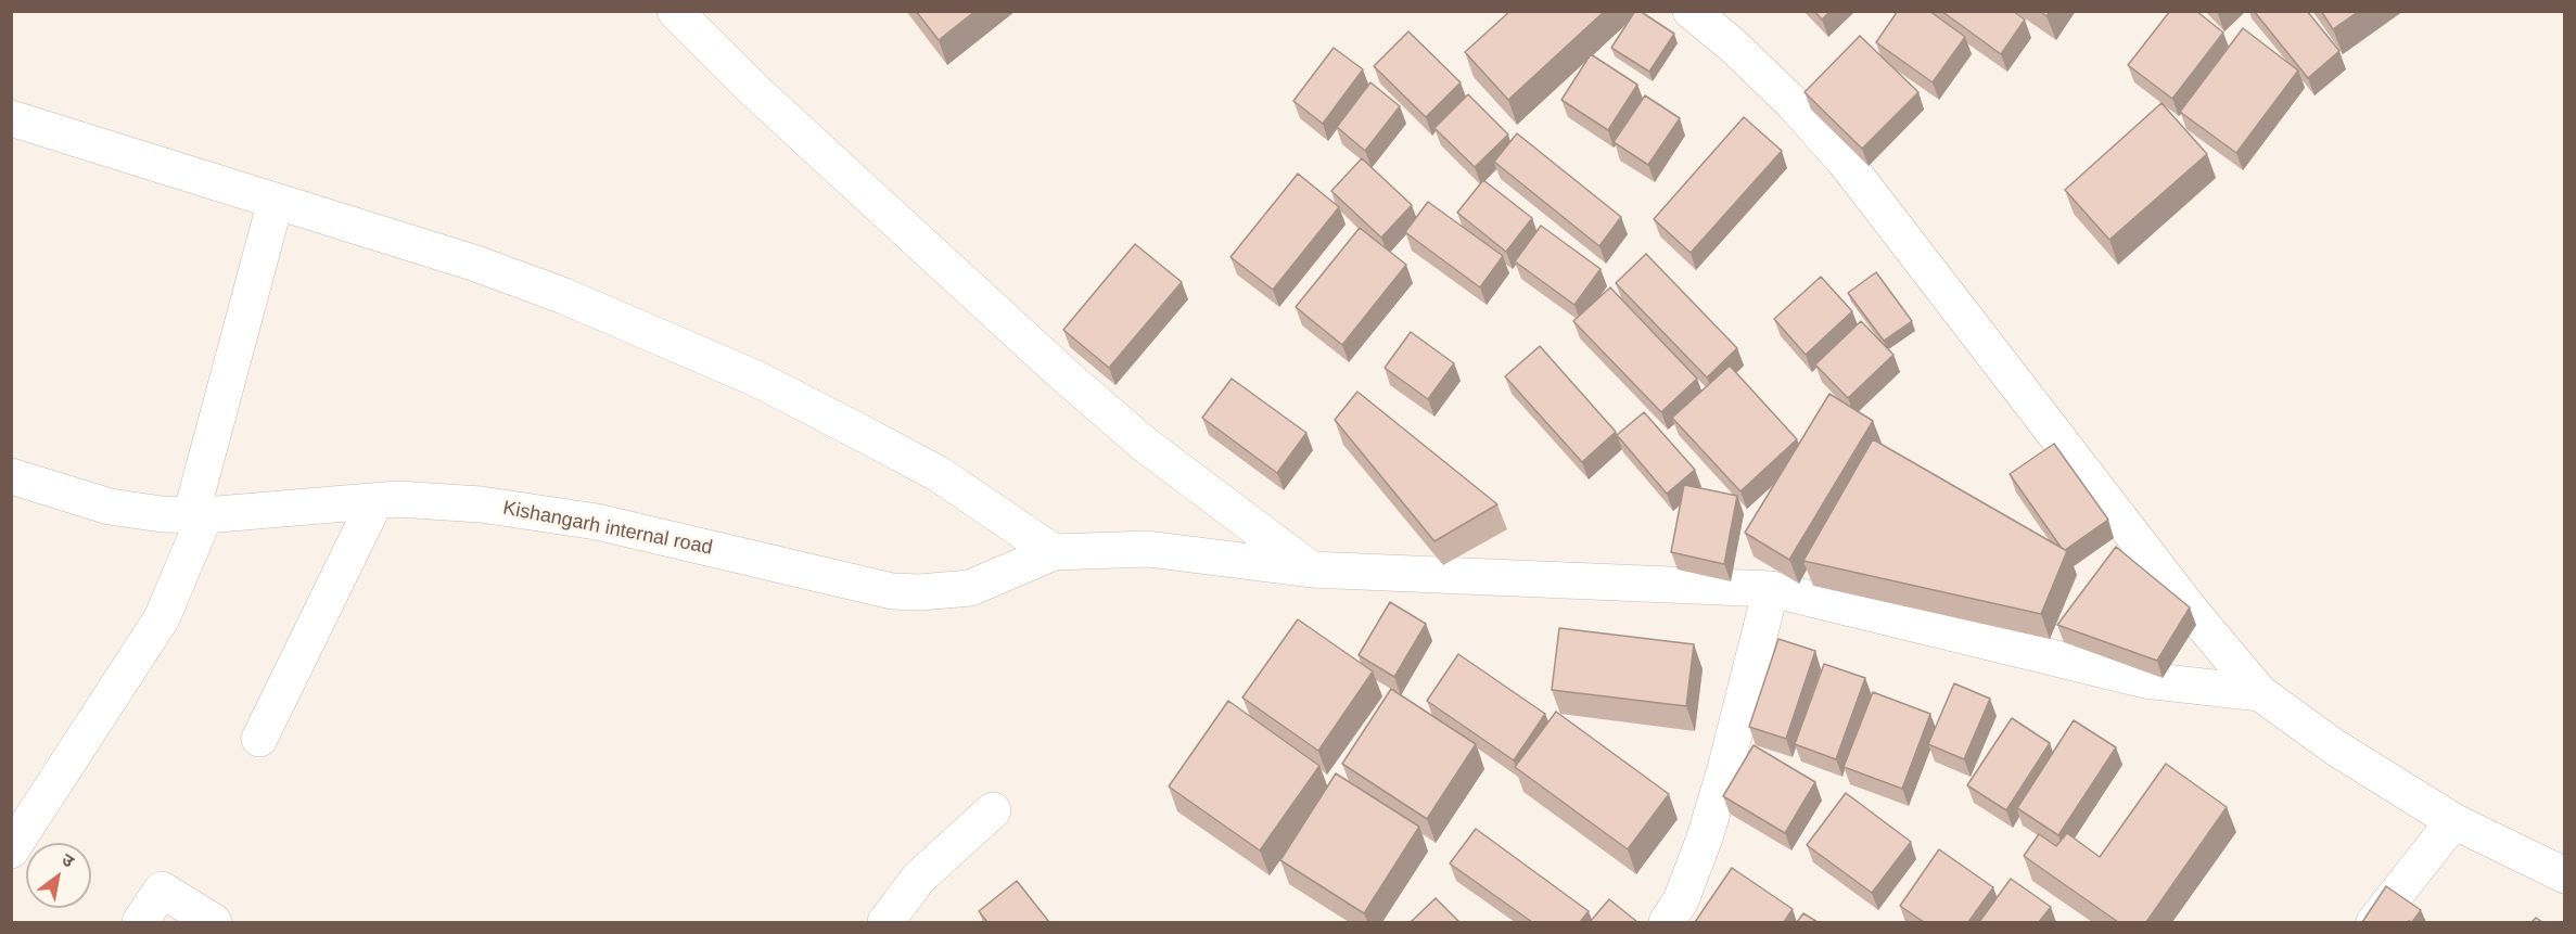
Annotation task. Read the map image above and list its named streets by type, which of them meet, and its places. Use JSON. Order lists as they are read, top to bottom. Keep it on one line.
{"streets":{"street":["Kishangarh internal road"]},"north":"top right"}
